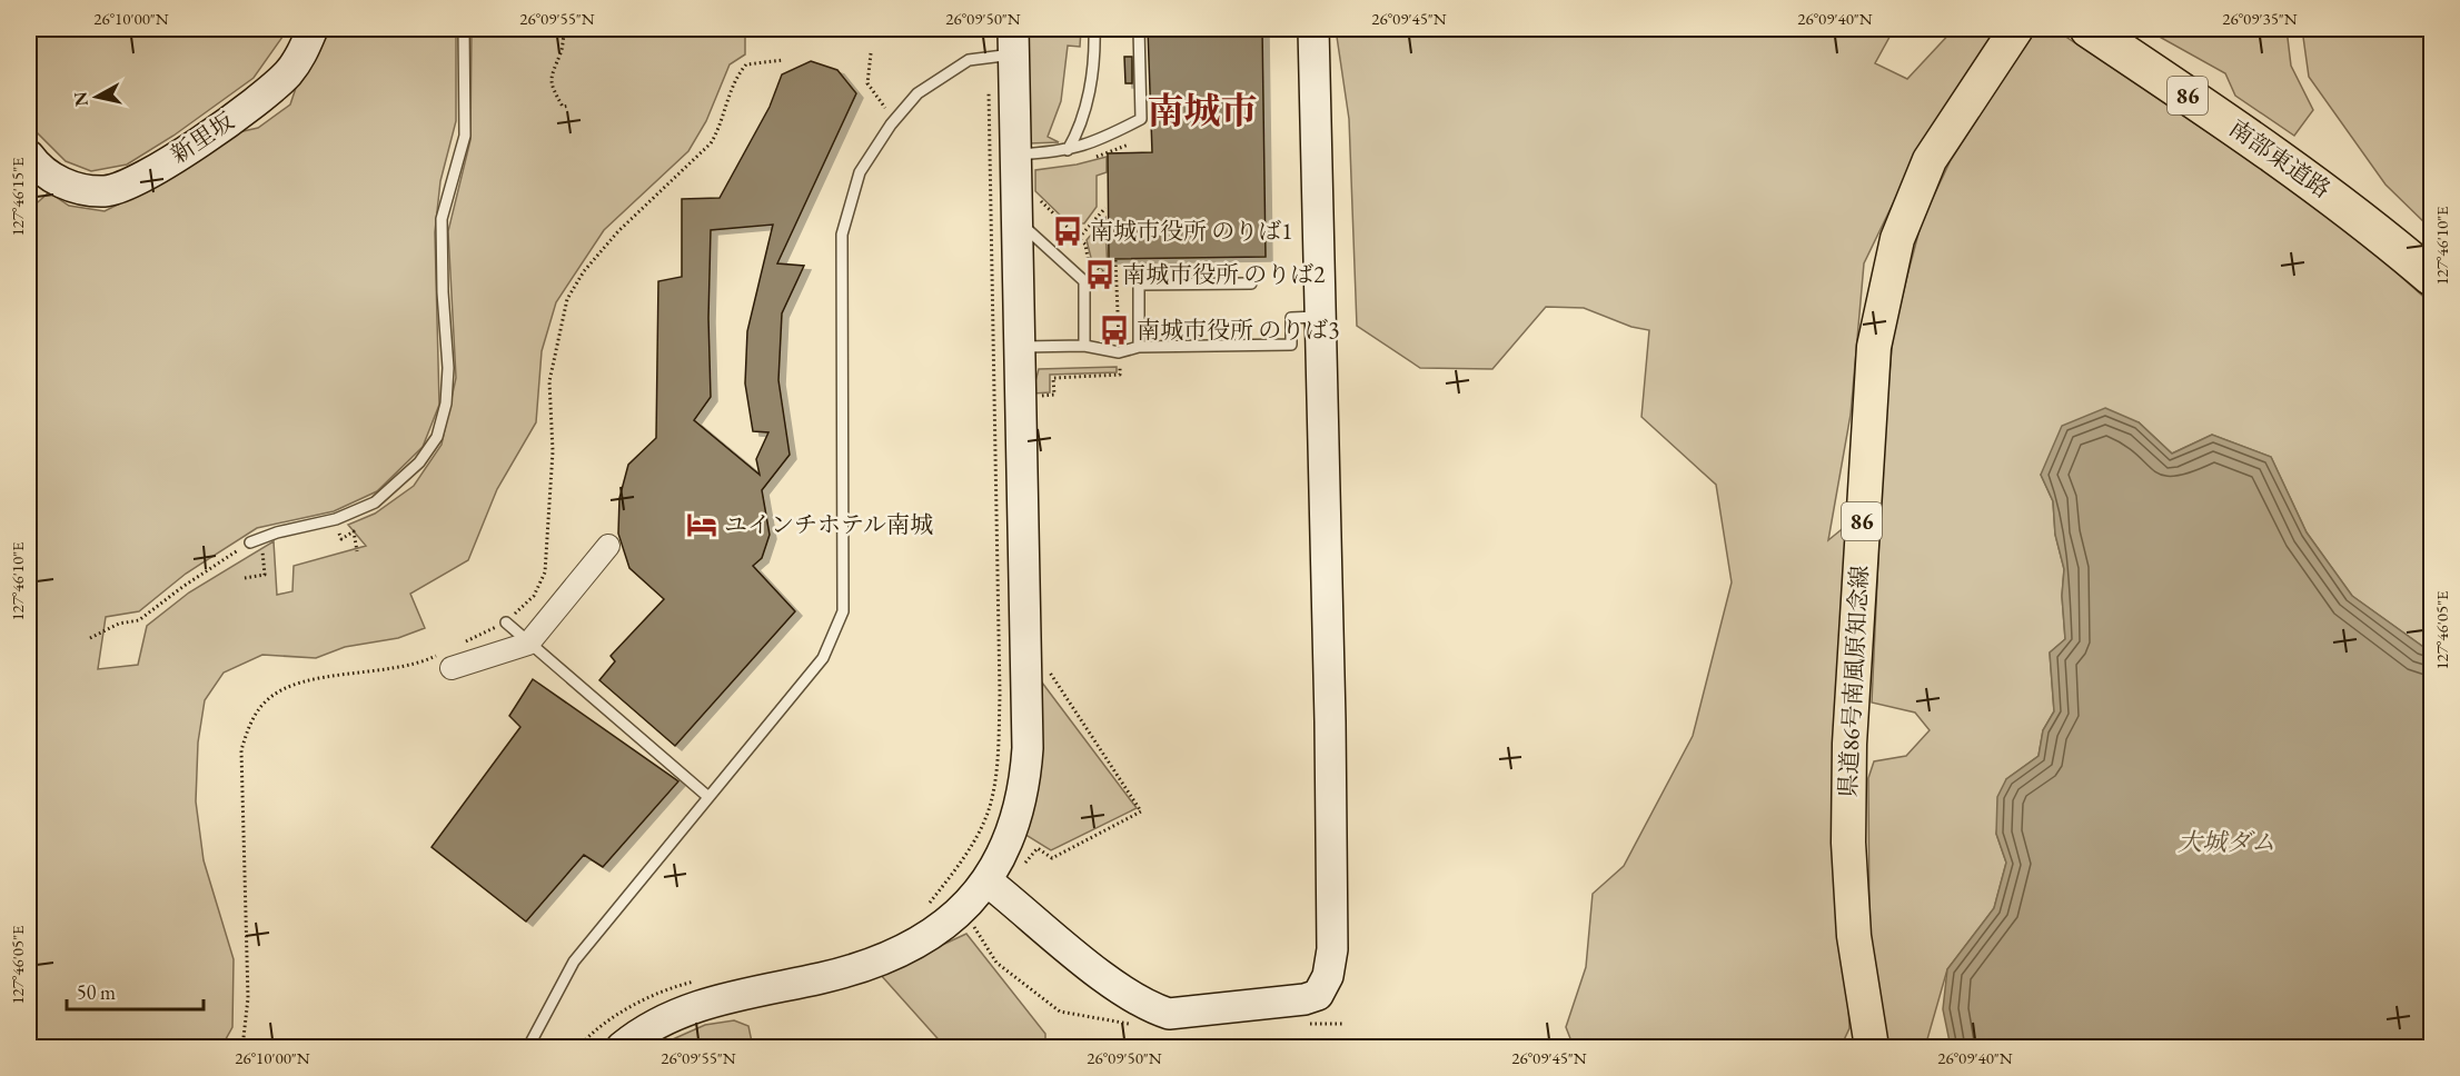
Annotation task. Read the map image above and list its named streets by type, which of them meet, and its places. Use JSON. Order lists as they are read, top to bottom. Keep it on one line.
{"streets":{"highway":["86","南部東道路"],"main road":["県道86号南風原知念線"],"street":["新里坂"]},"districts":["南城市"],"water":["大城ダム"],"places":{"bus stop":["南城市役所 のりば1","南城市役所 のりば2","南城市役所 のりば3"],"hotel":["ユインチホテル南城"]},"scale_bar":"50 m","north":"left","coordinates":["26°10'00\"N","26°09'55\"N","26°09'50\"N","26°09'45\"N","26°09'40\"N","26°09'35\"N","127°46'15\"E","127°46'10\"E","127°46'05\"E"]}
